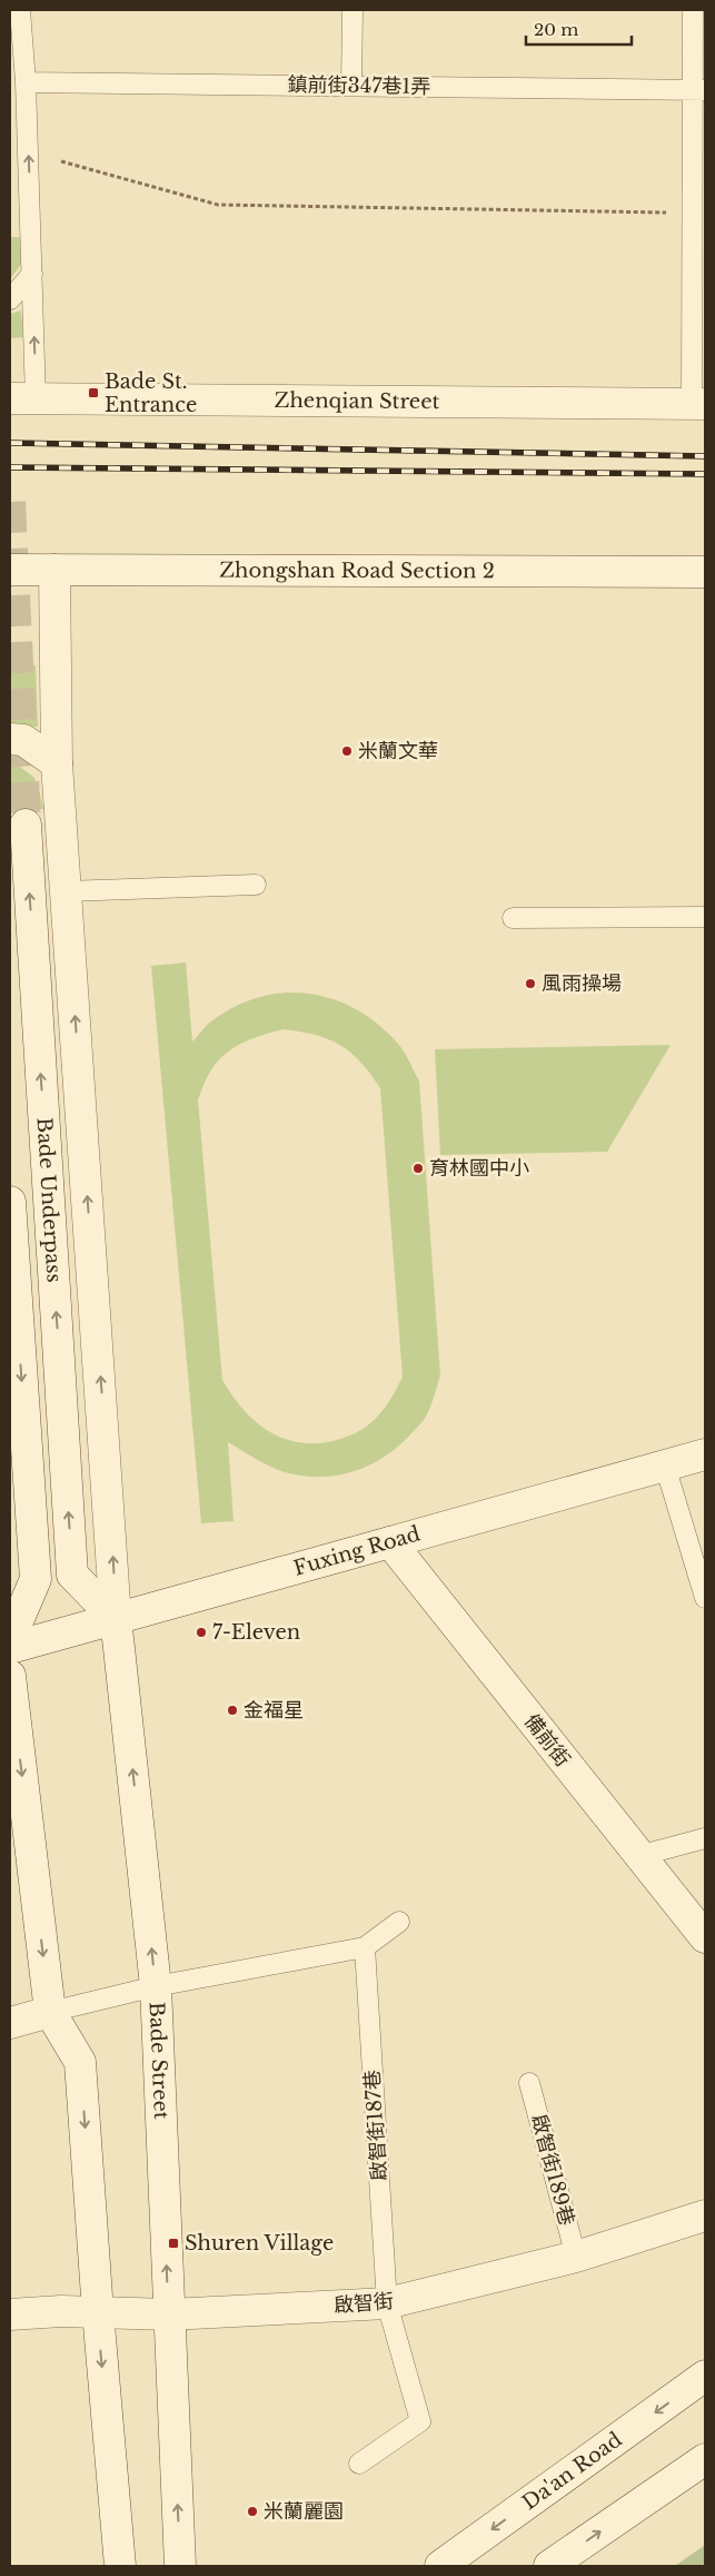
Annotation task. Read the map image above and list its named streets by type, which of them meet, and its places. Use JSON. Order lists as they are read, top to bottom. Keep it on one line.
{"streets":{"street":["Zhenqian Street","Zhongshan Road Section 2","Bade Underpass","Fuxing Road","備前街","Bade Street","啟智街","Da'an Road"],"lane":["鎮前街347巷1弄","啟智街187巷","啟智街189巷"]},"crossings":[["Zhongshan Road Section 2","Bade Street"],["Bade Underpass","Fuxing Road"],["Bade Underpass","Bade Street"],["Fuxing Road","備前街"],["Fuxing Road","Bade Street"],["Bade Street","啟智街"],["啟智街187巷","啟智街"],["啟智街189巷","啟智街"]],"places":{"transit":["Bade St. Entrance","Shuren Village"],"other":["米蘭文華","風雨操場","育林國中小","7-Eleven","金福星","米蘭麗園"]},"scale_bar":"20 m"}
